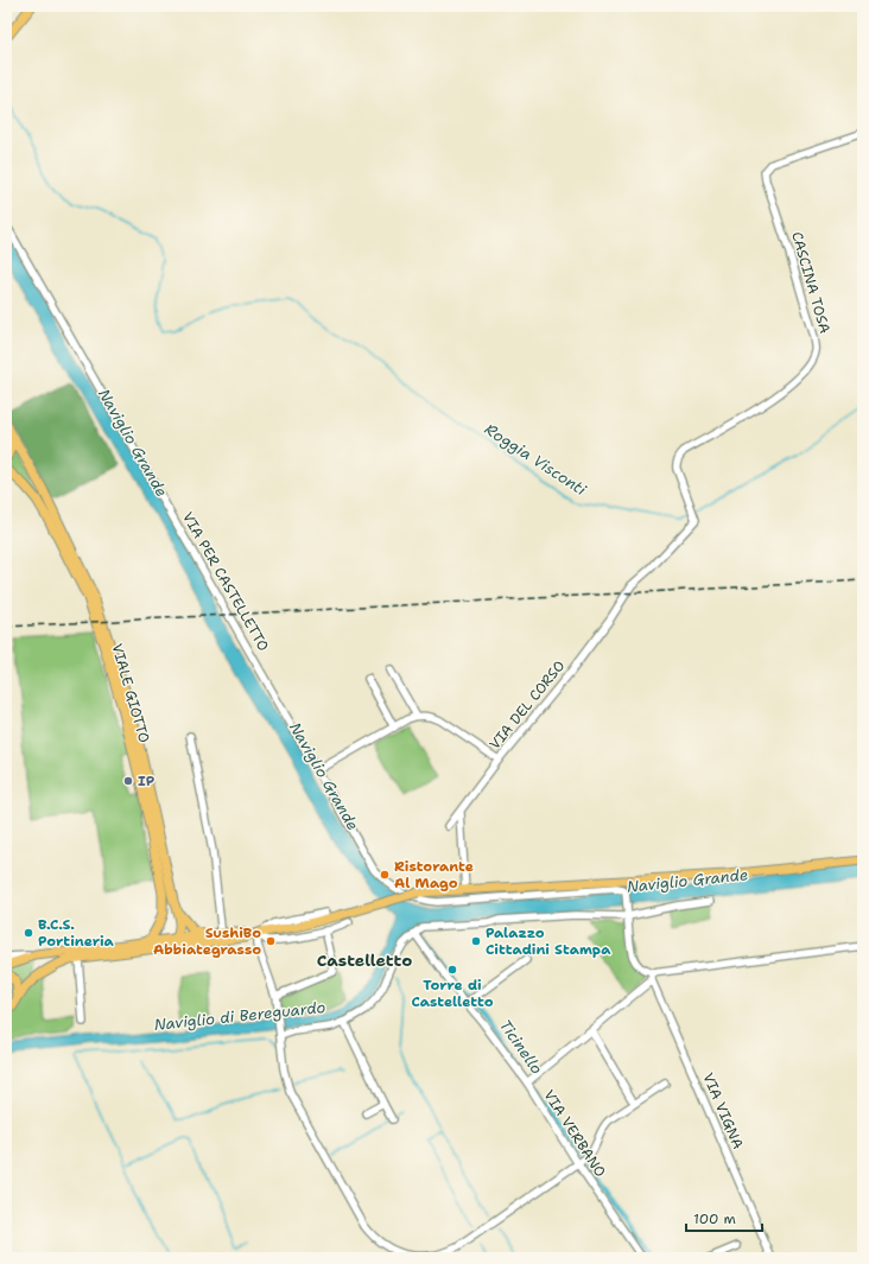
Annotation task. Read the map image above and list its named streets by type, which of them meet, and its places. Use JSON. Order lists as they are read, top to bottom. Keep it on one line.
{"streets":{"main road":["VIALE GIOTTO"],"street":["CASCINA TOSA","VIA PER CASTELLETTO","VIA DEL CORSO","VIA VIGNA","VIA VERBANO"]},"crossings":[["CASCINA TOSA","VIA DEL CORSO"]],"districts":["Castelletto"],"water":["Naviglio Grande","Roggia Visconti","Naviglio di Bereguardo","Ticinello"],"places":["IP","Ristorante Al Mago","B.C.S. Portineria","SushiBo Abbiategrasso","Palazzo Cittadini Stampa","Torre di Castelletto"],"scale_bar":"100 m"}
